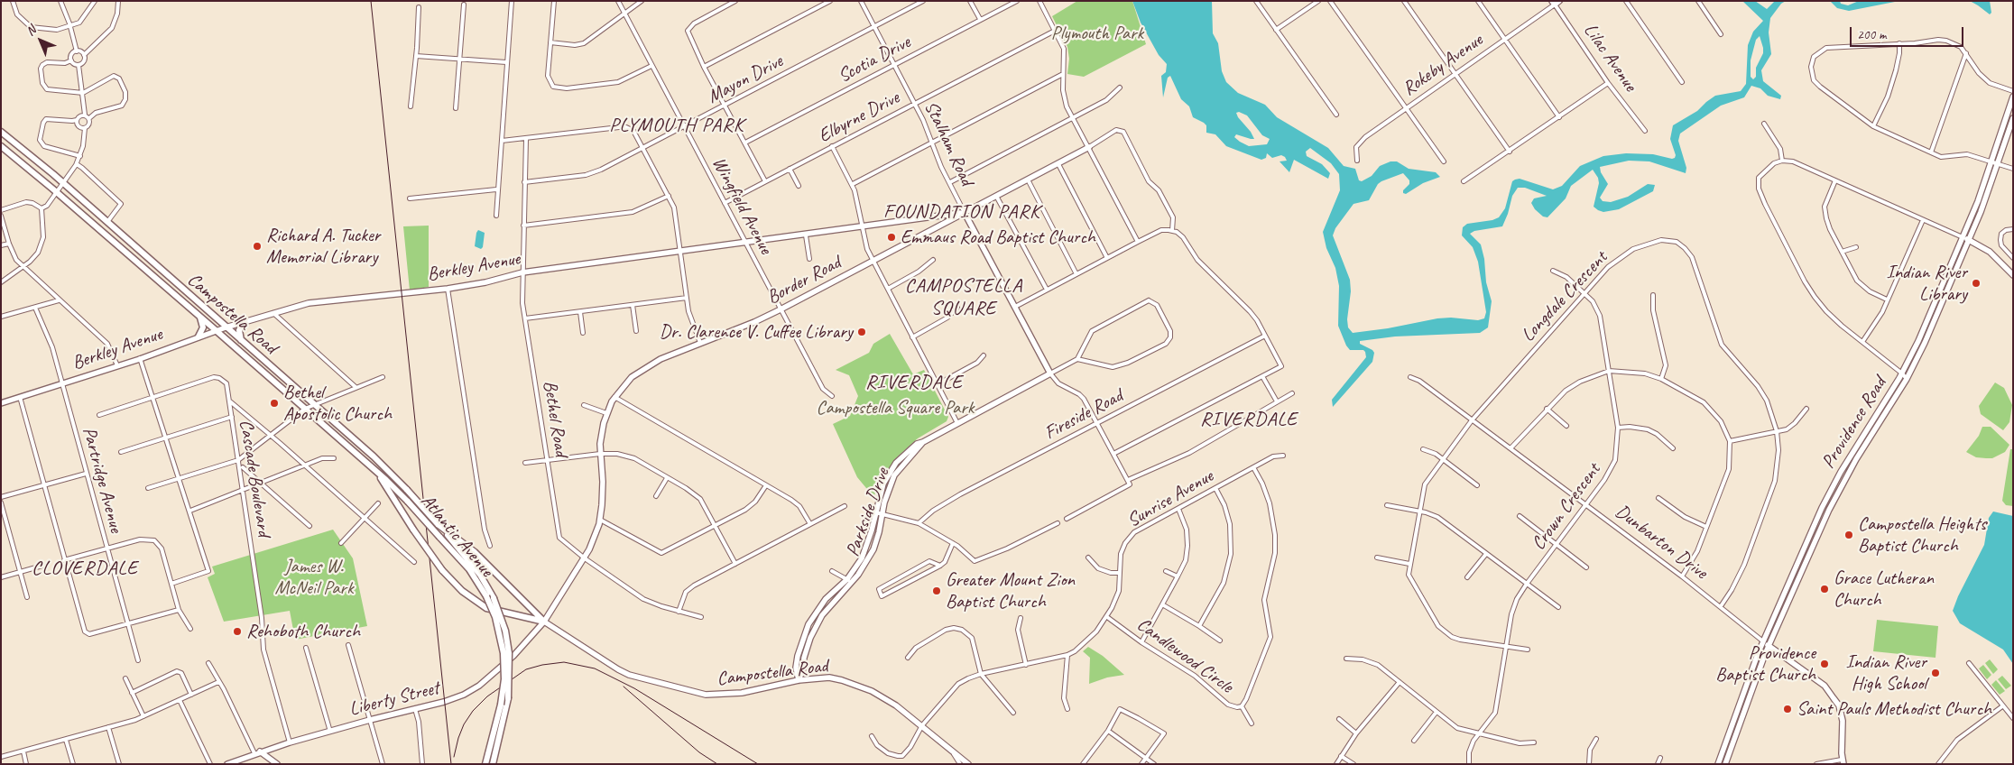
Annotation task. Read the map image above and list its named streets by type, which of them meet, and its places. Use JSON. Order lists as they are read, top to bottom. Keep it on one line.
{"streets":{"main road":["Campostella Road","Atlantic Avenue"],"street":["Lilac Avenue","Scotia Drive","Rokeby Avenue","Mayon Drive","Elbyrne Drive","Stalham Road","Wingfield Avenue","Berkley Avenue","Border Road","Longdale Crescent","Fireside Road","Bethel Road","Providence Road","Cascade Boulevard","Partridge Avenue","Sunrise Avenue","Crown Crescent","Parkside Drive","Dunbarton Drive","Candlewood Circle","Liberty Street"]},"crossings":[["Lilac Avenue","Rokeby Avenue"],["Scotia Drive","Stalham Road"],["Mayon Drive","Stalham Road"],["Mayon Drive","Wingfield Avenue"],["Mayon Drive","Bethel Road"],["Elbyrne Drive","Stalham Road"],["Elbyrne Drive","Wingfield Avenue"],["Stalham Road","Berkley Avenue"],["Stalham Road","Border Road"],["Stalham Road","Fireside Road"],["Stalham Road","Parkside Drive"],["Wingfield Avenue","Berkley Avenue"],["Wingfield Avenue","Border Road"],["Berkley Avenue","Border Road"],["Berkley Avenue","Campostella Road"],["Berkley Avenue","Bethel Road"],["Berkley Avenue","Partridge Avenue"],["Border Road","Campostella Road"],["Border Road","Bethel Road"],["Border Road","Liberty Street"],["Longdale Crescent","Crown Crescent"],["Longdale Crescent","Dunbarton Drive"],["Campostella Road","Sunrise Avenue"],["Campostella Road","Parkside Drive"],["Campostella Road","Atlantic Avenue"],["Campostella Road","Liberty Street"],["Providence Road","Dunbarton Drive"],["Cascade Boulevard","Liberty Street"],["Sunrise Avenue","Candlewood Circle"],["Crown Crescent","Dunbarton Drive"]],"districts":["PLYMOUTH PARK","FOUNDATION PARK","CAMPOSTELLA SQUARE","RIVERDALE","RIVERDALE","CLOVERDALE"],"parks":["Plymouth Park","Campostella Square Park","James W. McNeil Park"],"places":["Emmaus Road Baptist Church","Richard A. Tucker Memorial Library","Indian River Library","Dr. Clarence V. Cuffee Library","Bethel Apostolic Church","Campostella Heights Baptist Church","Grace Lutheran Church","Greater Mount Zion Baptist Church","Rehoboth Church","Providence Baptist Church","Indian River High School","Saint Pauls Methodist Church"],"scale_bar":"200 m","north":"top left"}
